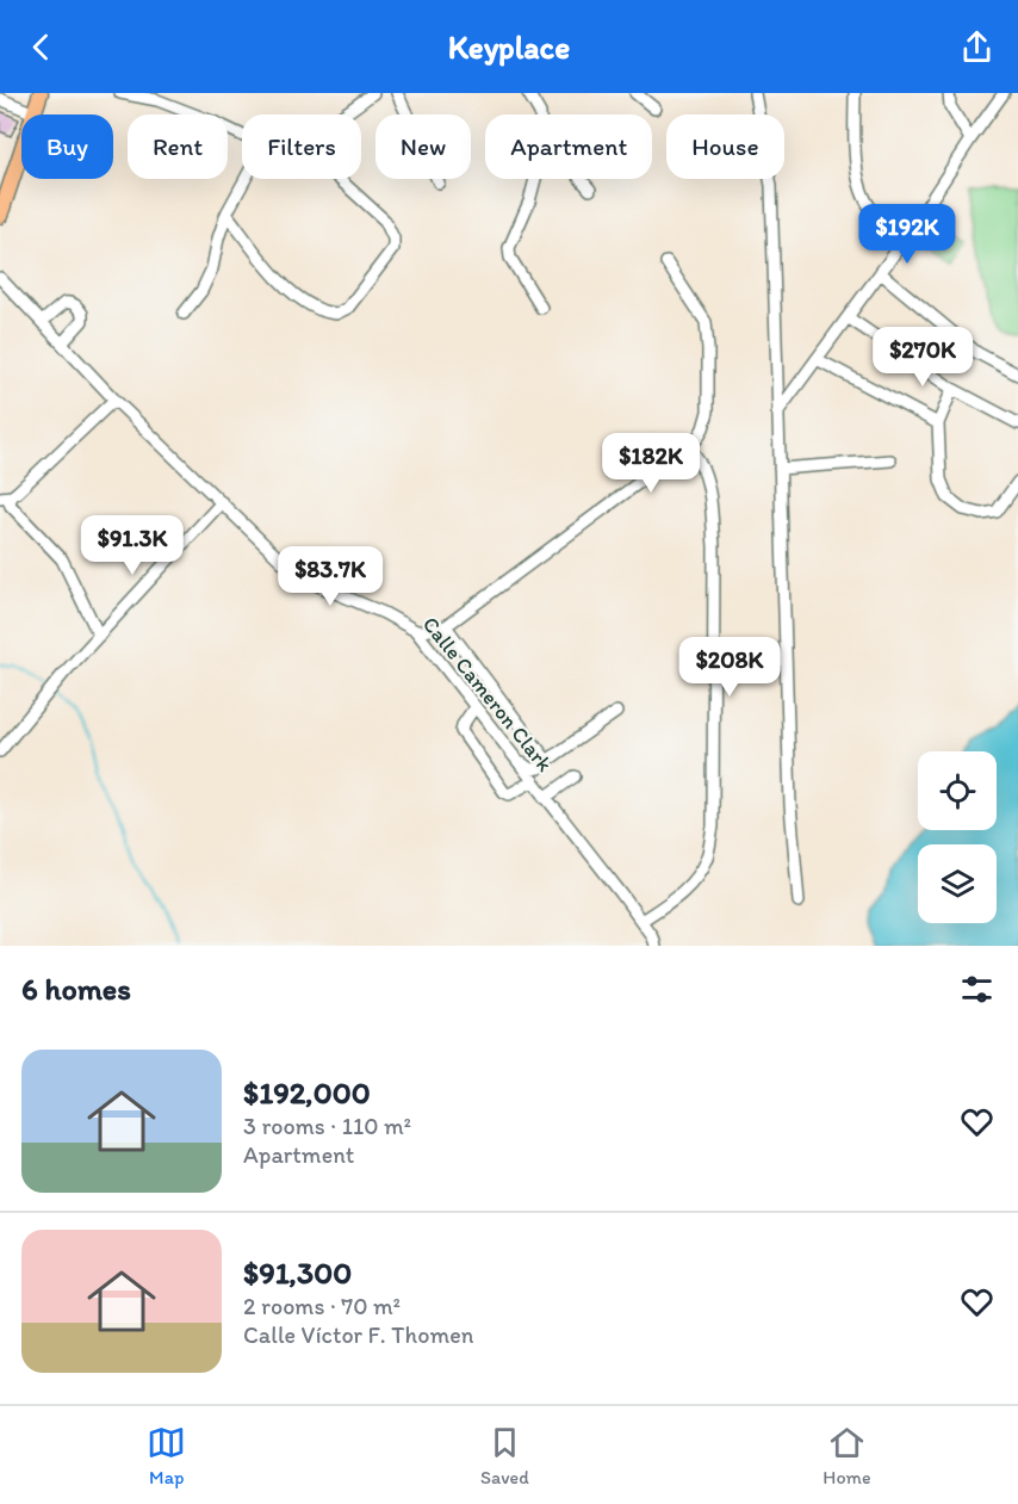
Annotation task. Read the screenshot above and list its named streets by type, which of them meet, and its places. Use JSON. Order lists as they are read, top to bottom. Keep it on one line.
{"streets":{"street":["Calle Cameron Clark"]},"page":{"header":"Keyplace","chip":["Buy","Rent","Filters","New","Apartment","House"],"price":["$192K","$270K","$182K","$91.3K","$83.7K","$208K"],"heading":"6 homes","list":[{"name":"$192,000","note":"3 rooms · 110 m² · Apartment"},{"name":"$91,300","note":"2 rooms · 70 m² · Calle Víctor F. Thomen"}],"tabs":["Map","Saved","Home"]}}
